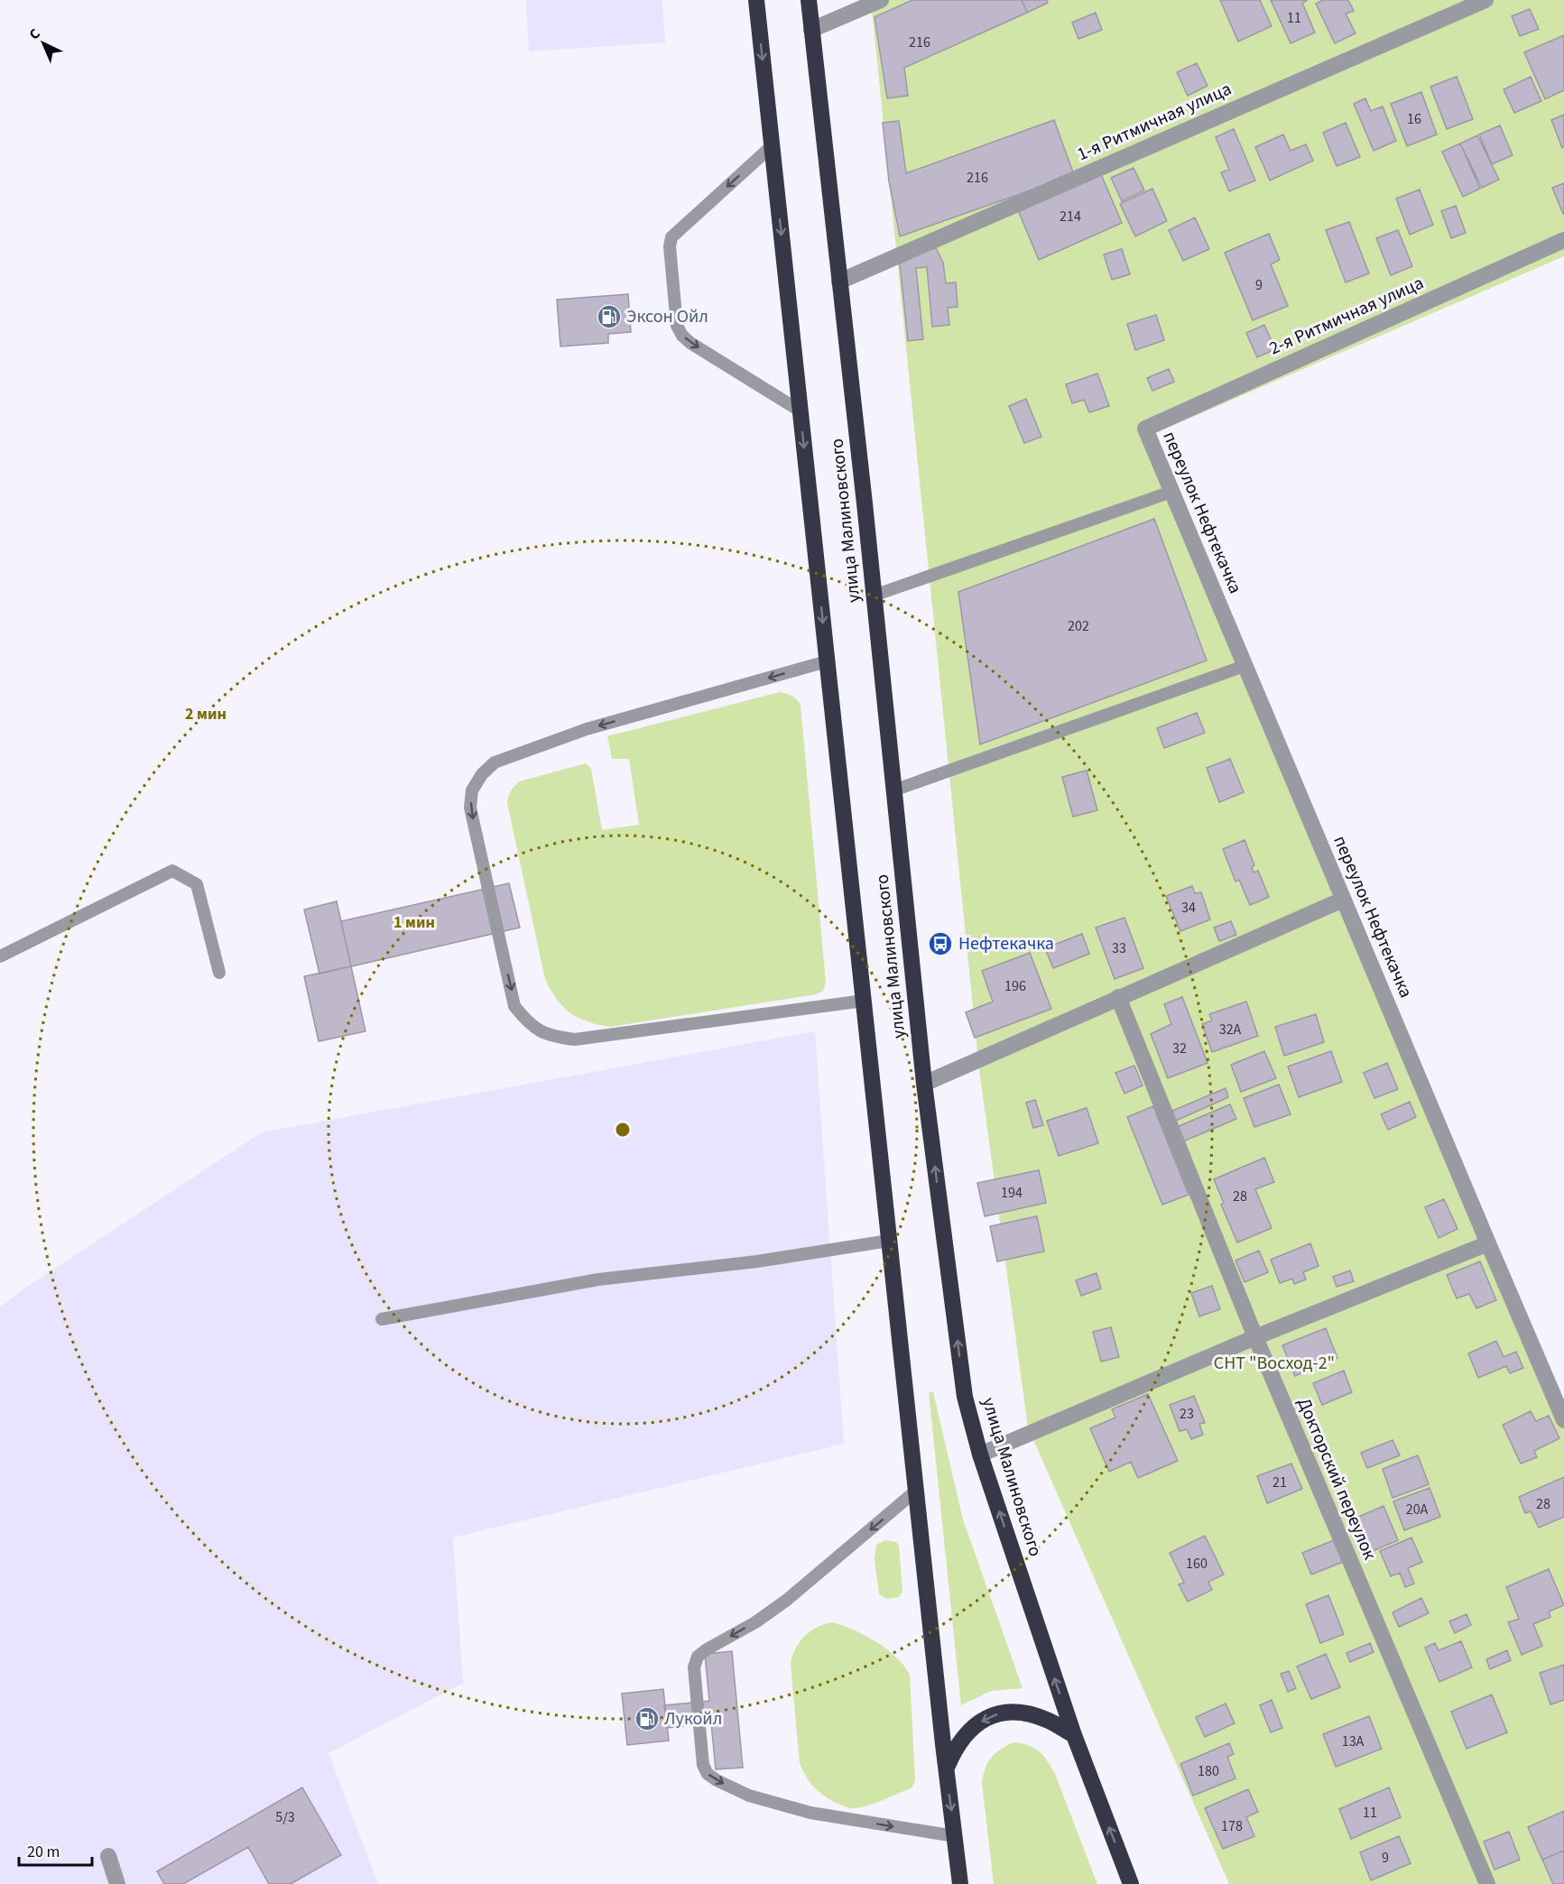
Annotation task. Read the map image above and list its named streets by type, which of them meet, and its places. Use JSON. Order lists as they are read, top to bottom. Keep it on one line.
{"streets":{"highway":["улица Малиновского"],"street":["1-я Ритмичная улица","2-я Ритмичная улица","переулок Нефтекачка","Докторский переулок"]},"crossings":[["1-я Ритмичная улица","улица Малиновского"],["2-я Ритмичная улица","переулок Нефтекачка"]],"parks":["СНТ \"Восход-2\""],"places":{"fuel station":["Эксон Ойл","Лукойл"],"bus stop":["Нефтекачка"]},"house_numbers":["11","216","16","216","214","9","202","34","33","196","32А","32","194","28","23","21","28","20А","160","13А","180","11","5/3","178","9"],"scale_bar":"20 m","north":"top left","rings":["2 мин","1 мин"]}
